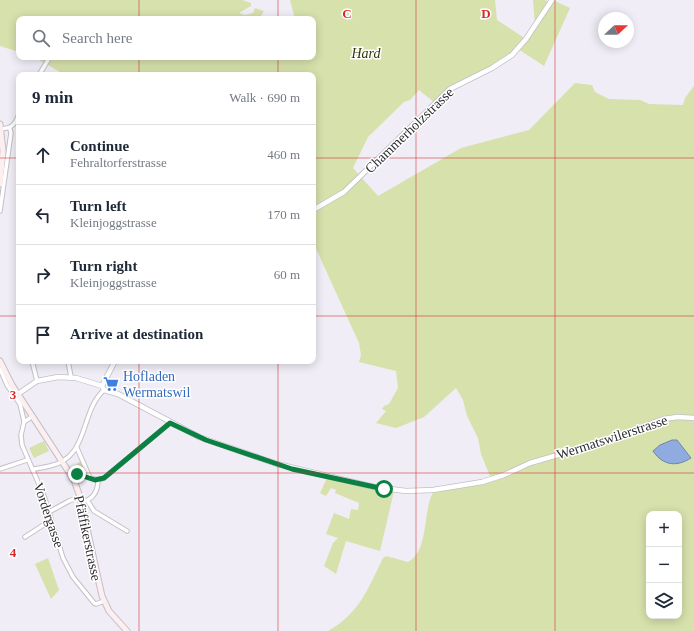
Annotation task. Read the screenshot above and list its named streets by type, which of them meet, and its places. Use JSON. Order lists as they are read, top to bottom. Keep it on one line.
{"streets":{"main road":["Pfäffikerstrasse"],"street":["Chammerholzstrasse","Wermatswilerstrasse","Vordergasse"]},"crossings":[["Vordergasse","Pfäffikerstrasse"]],"parks":["Hard"],"places":{"supermarket":["Hofladen Wermatswil"]},"north":"right","page":{"search":"Search here","heading":["9 min","Walk · 690 m"],"list":[["Continue","Fehraltorferstrasse","460 m"],["Turn left","Kleinjoggstrasse","170 m"],["Turn right","Kleinjoggstrasse","60 m"],"Arrive at destination"],"map_buttons":["+","−"]},"grid":{"columns":["C","D"],"rows":["3","4"]}}
